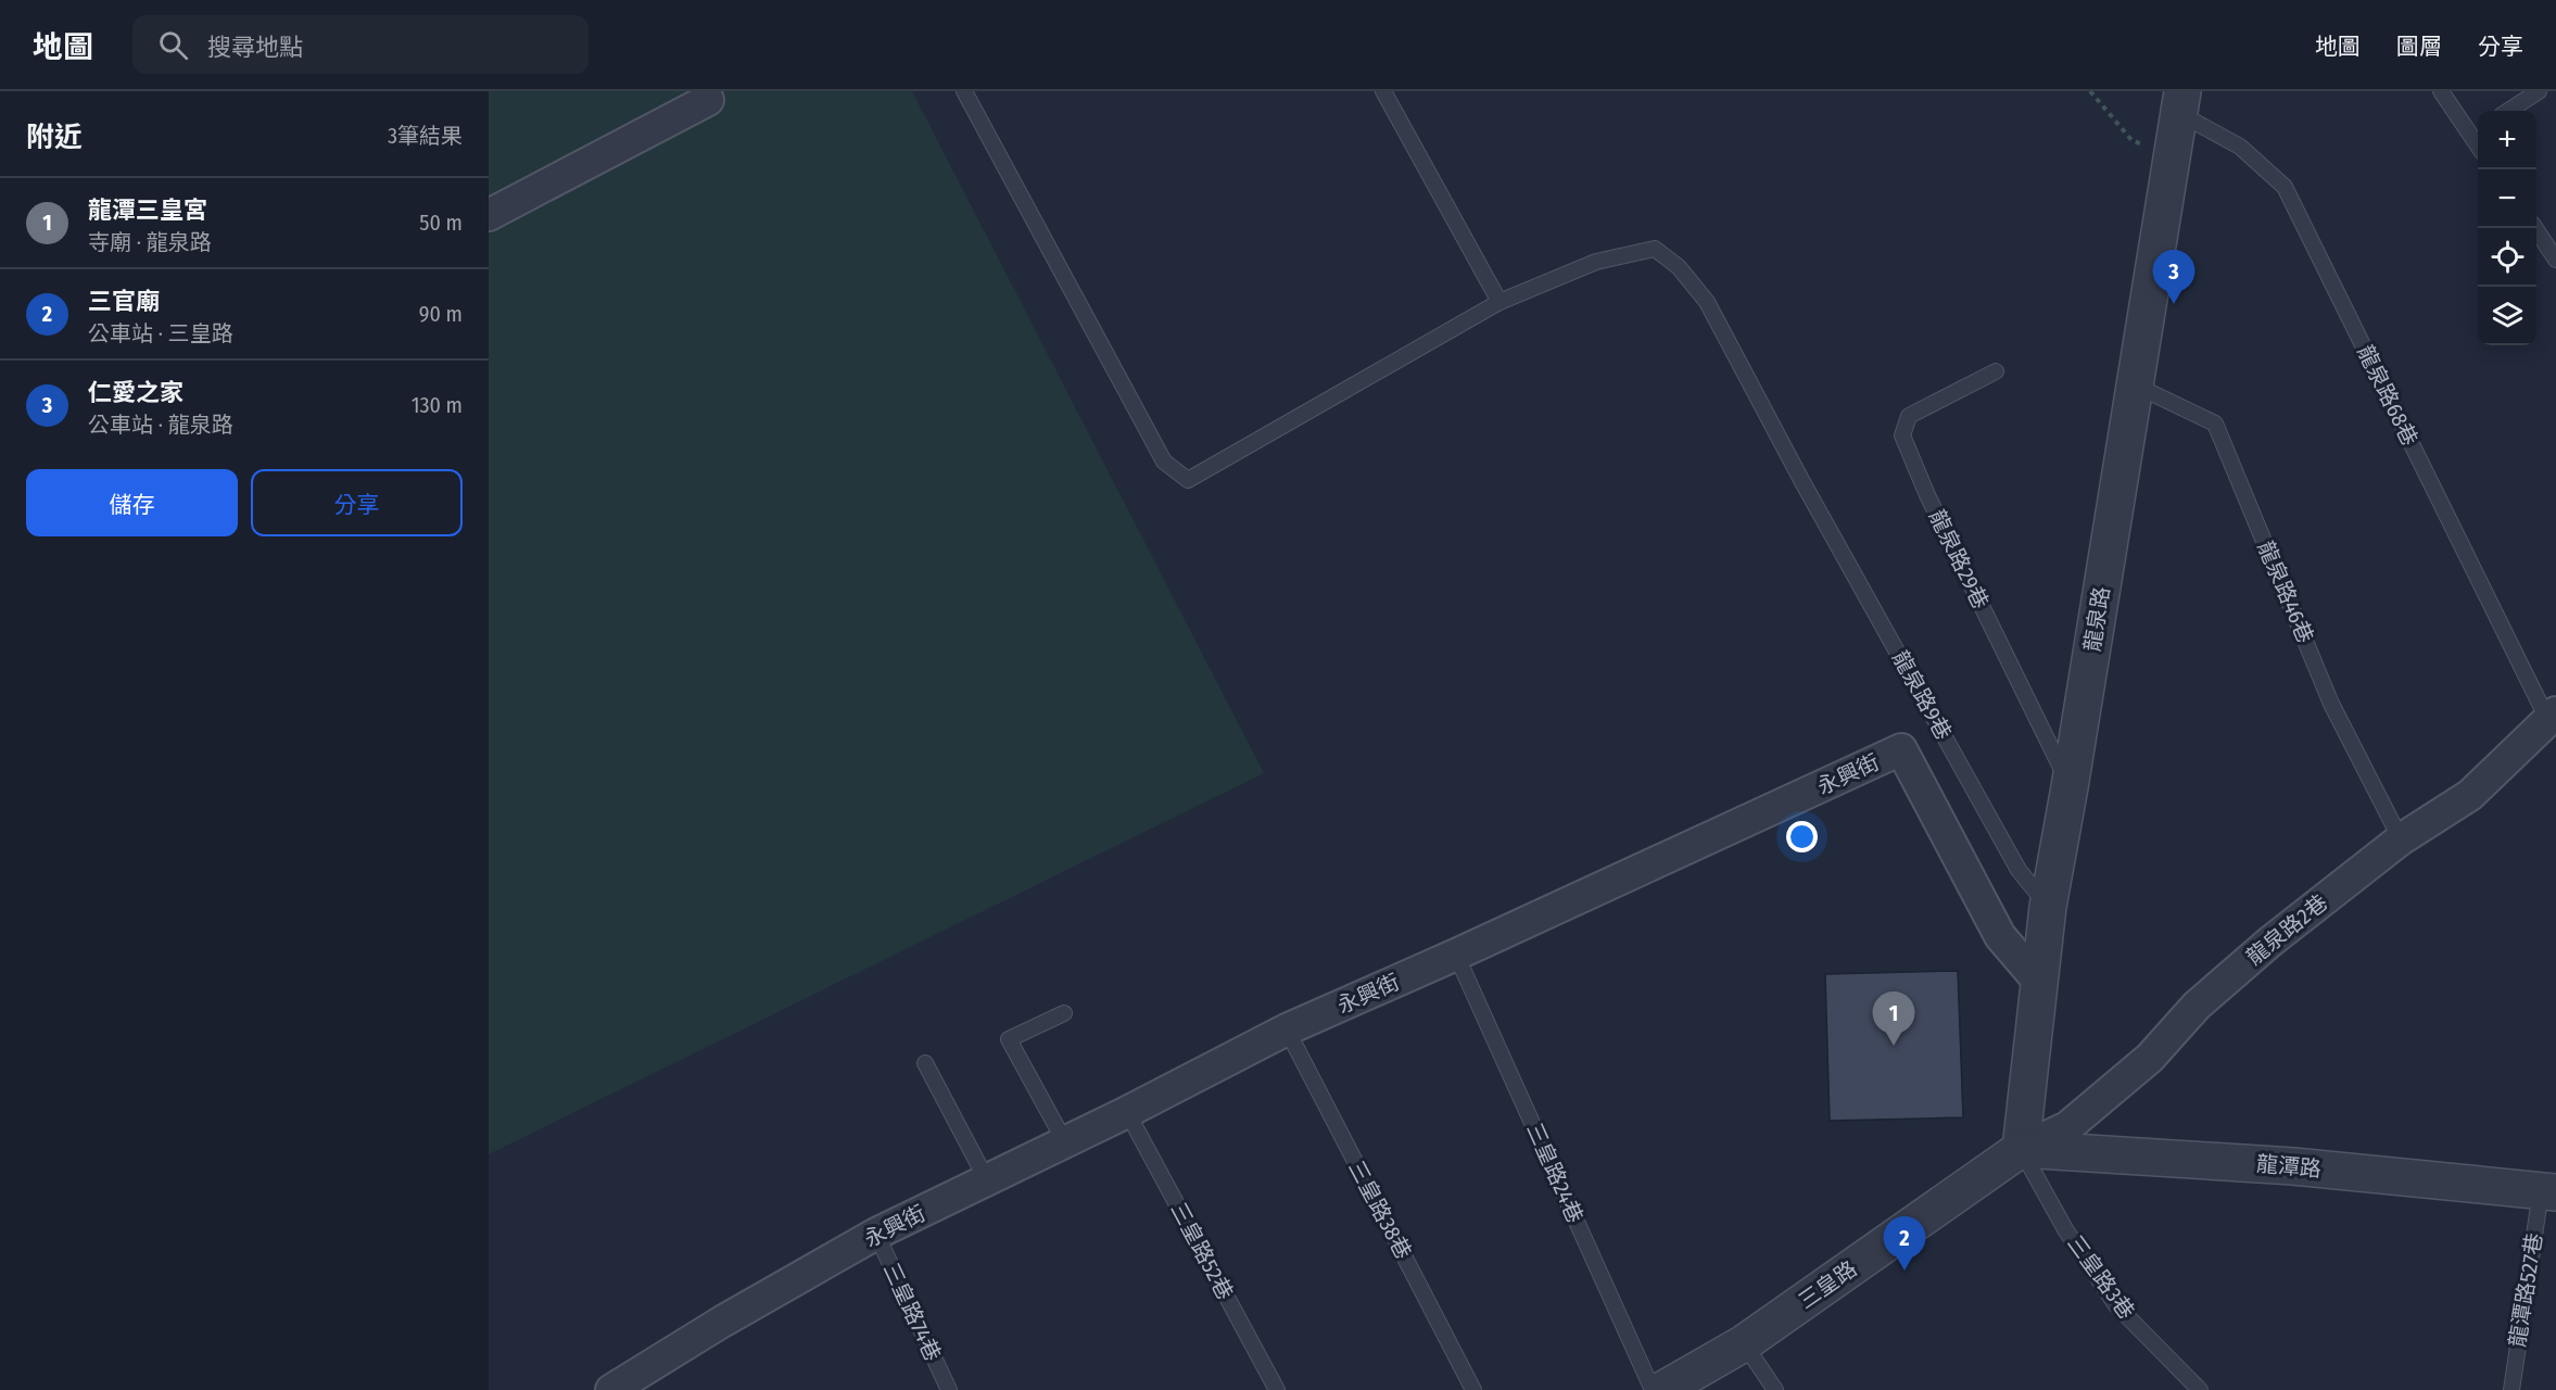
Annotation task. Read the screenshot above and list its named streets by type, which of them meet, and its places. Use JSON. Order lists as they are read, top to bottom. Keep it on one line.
{"streets":{"street":["龍泉路","永興街","龍泉路2巷","龍潭路","三皇路"],"lane":["龍泉路68巷","龍泉路29巷","龍泉路46巷","龍泉路9巷","三皇路24巷","三皇路38巷","三皇路52巷","三皇路3巷","龍潭路527巷","三皇路74巷"]},"crossings":[["龍泉路68巷","龍泉路"],["龍泉路68巷","龍泉路2巷"],["龍泉路29巷","龍泉路"],["龍泉路46巷","龍泉路"],["龍泉路46巷","龍泉路2巷"],["龍泉路","龍泉路9巷"],["龍泉路","永興街"],["龍泉路","龍泉路2巷"],["龍泉路","龍潭路"],["龍泉路","三皇路3巷"],["龍泉路","三皇路"],["永興街","三皇路24巷"],["永興街","三皇路38巷"],["永興街","三皇路52巷"],["永興街","三皇路74巷"],["龍泉路2巷","龍潭路"],["龍泉路2巷","三皇路3巷"],["龍泉路2巷","三皇路"],["龍潭路","三皇路3巷"],["龍潭路","三皇路"],["龍潭路","龍潭路527巷"],["三皇路3巷","三皇路"]],"page":{"header":"地圖","search":"搜尋地點","nav":["地圖","圖層","分享"],"heading":["附近","3筆結果"],"map_buttons":["+","−"],"list":[{"mark":"1","name":"龍潭三皇宮","note":"寺廟 · 龍泉路","value":"50 m"},{"mark":"2","name":"三官廟","note":"公車站 · 三皇路","value":"90 m"},{"mark":"3","name":"仁愛之家","note":"公車站 · 龍泉路","value":"130 m"}],"pins":["3","1","2"],"buttons":["儲存","分享"]}}
